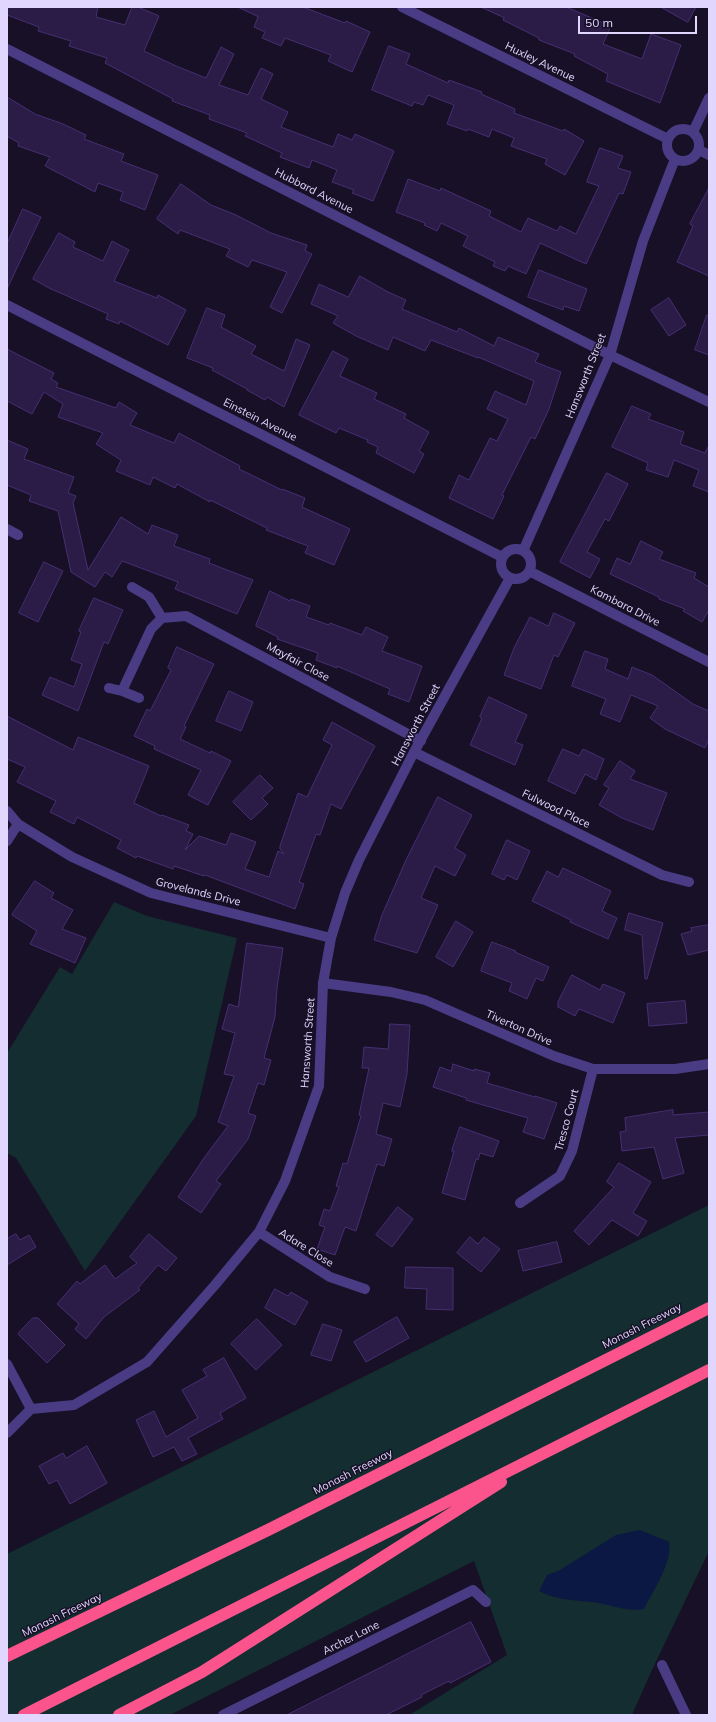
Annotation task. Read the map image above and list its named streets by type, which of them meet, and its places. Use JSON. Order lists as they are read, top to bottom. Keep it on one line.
{"streets":{"highway":["Monash Freeway"],"street":["Huxley Avenue","Hubbard Avenue","Hansworth Street","Einstein Avenue","Kambara Drive","Mayfair Close","Fulwood Place","Grovelands Drive","Tiverton Drive","Tresco Court","Adare Close","Archer Lane"]},"crossings":[["Huxley Avenue","Hansworth Street"],["Hubbard Avenue","Hansworth Street"],["Hansworth Street","Einstein Avenue"],["Hansworth Street","Kambara Drive"],["Hansworth Street","Mayfair Close"],["Hansworth Street","Fulwood Place"],["Hansworth Street","Grovelands Drive"],["Hansworth Street","Tiverton Drive"],["Hansworth Street","Adare Close"],["Einstein Avenue","Kambara Drive"],["Tiverton Drive","Tresco Court"]],"scale_bar":"50 m"}
